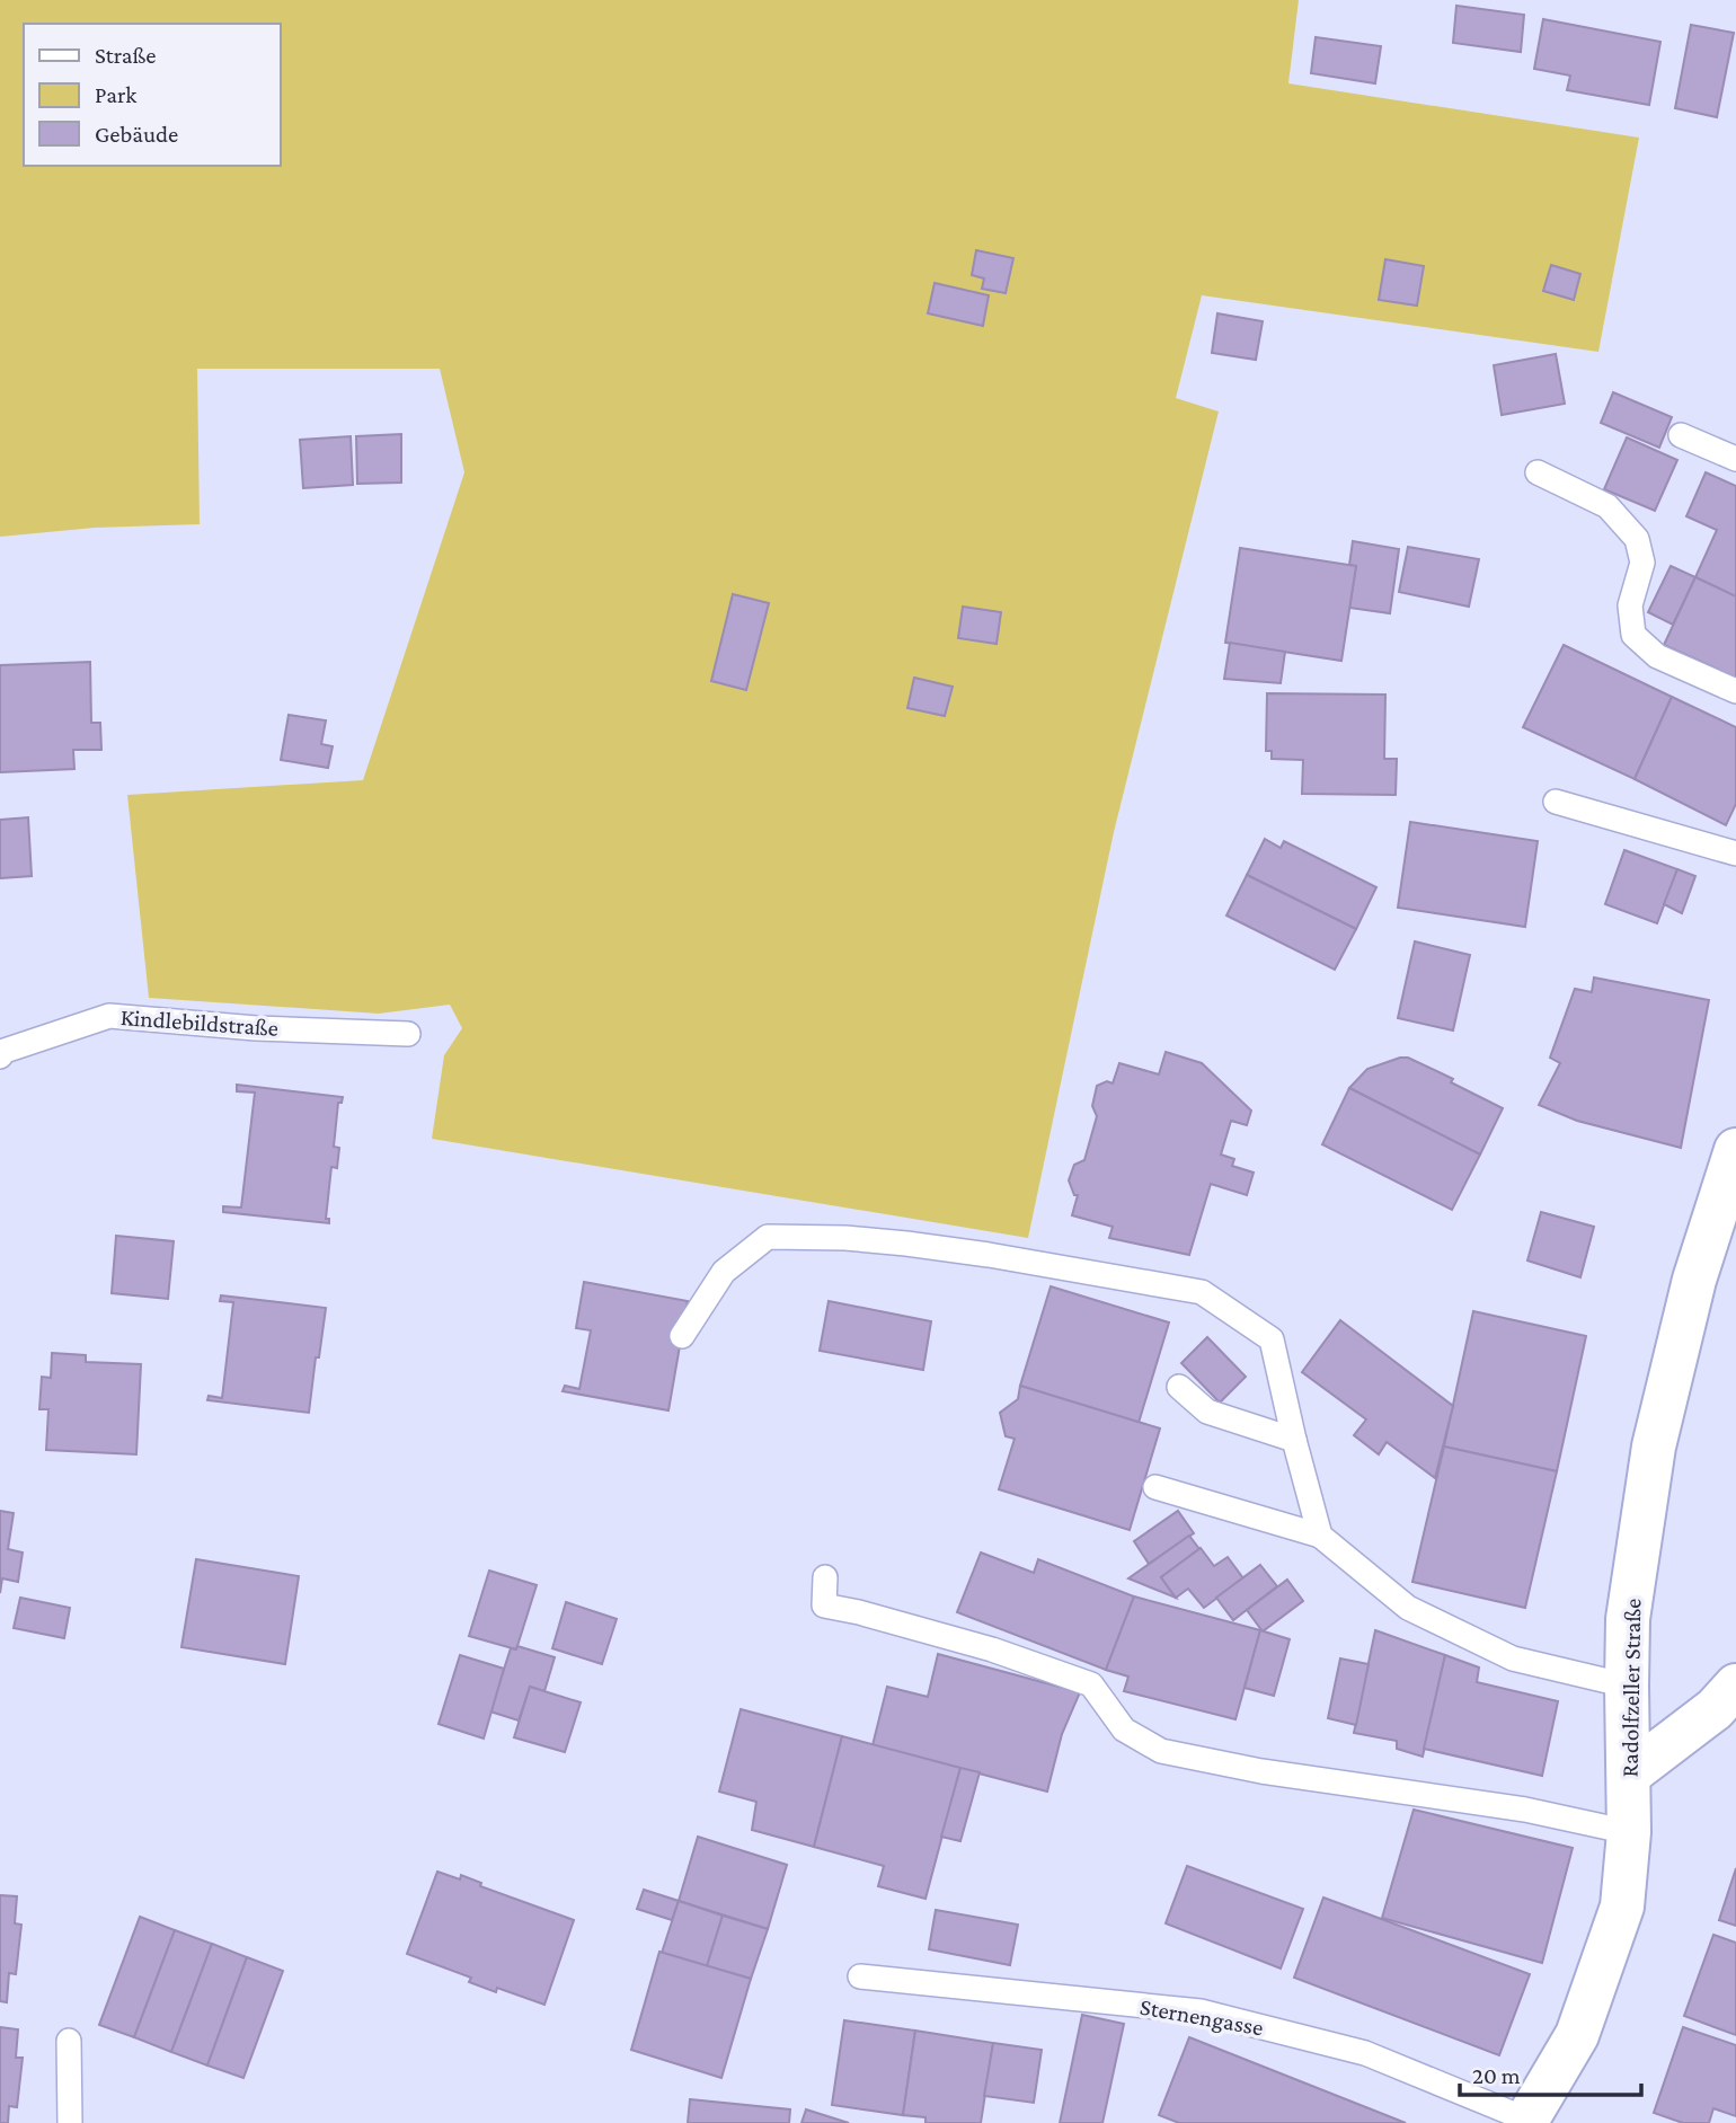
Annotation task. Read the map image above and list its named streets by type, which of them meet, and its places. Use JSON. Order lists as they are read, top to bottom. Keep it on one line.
{"streets":{"main road":["Radolfzeller Straße"],"lane":["Kindlebildstraße","Sternengasse"]},"crossings":[["Radolfzeller Straße","Sternengasse"]],"legend":["Straße","Park","Gebäude"],"scale_bar":"20 m"}
